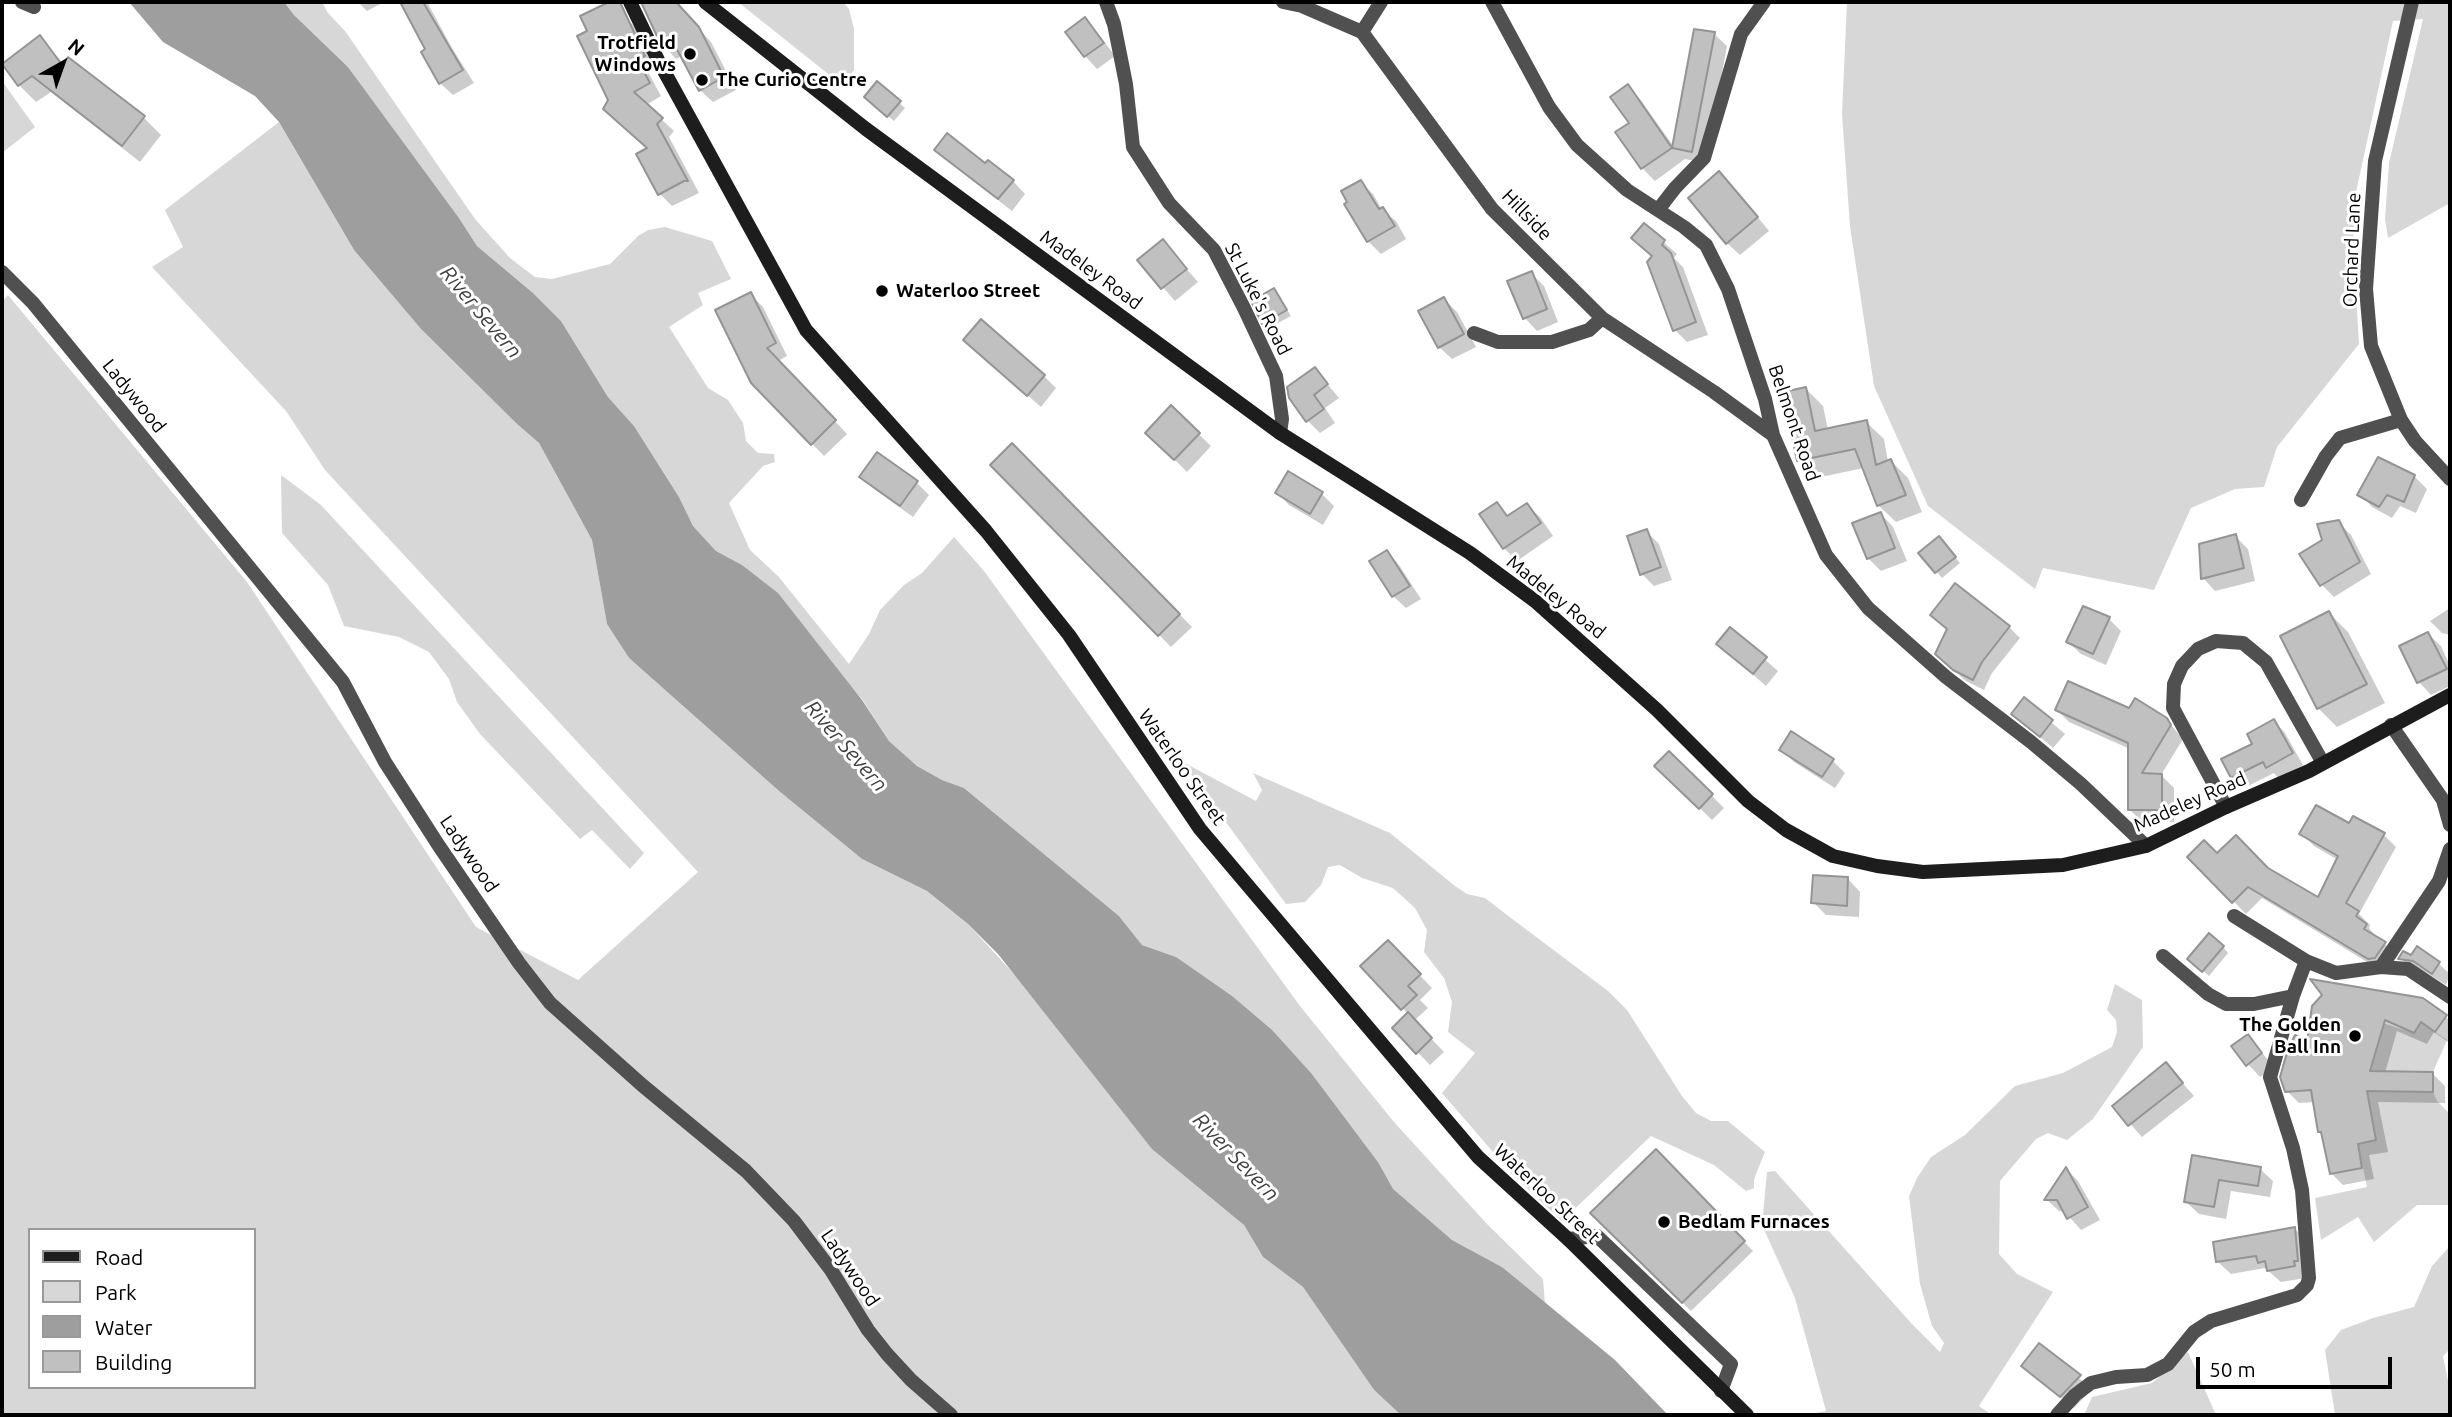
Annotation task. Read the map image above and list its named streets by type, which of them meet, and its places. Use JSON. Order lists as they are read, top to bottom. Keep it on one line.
{"streets":{"main road":["Madeley Road","Waterloo Street"],"street":["Hillside","Orchard Lane","St Luke's Road","Ladywood","Belmont Road"]},"crossings":[["Hillside","Belmont Road"],["Madeley Road","St Luke's Road"],["Madeley Road","Belmont Road"]],"water":["River Severn"],"places":["Trotfield Windows","The Curio Centre","Waterloo Street","The Golden Ball Inn","Bedlam Furnaces"],"legend":["Road","Park","Water","Building"],"scale_bar":"50 m","north":"top right"}
